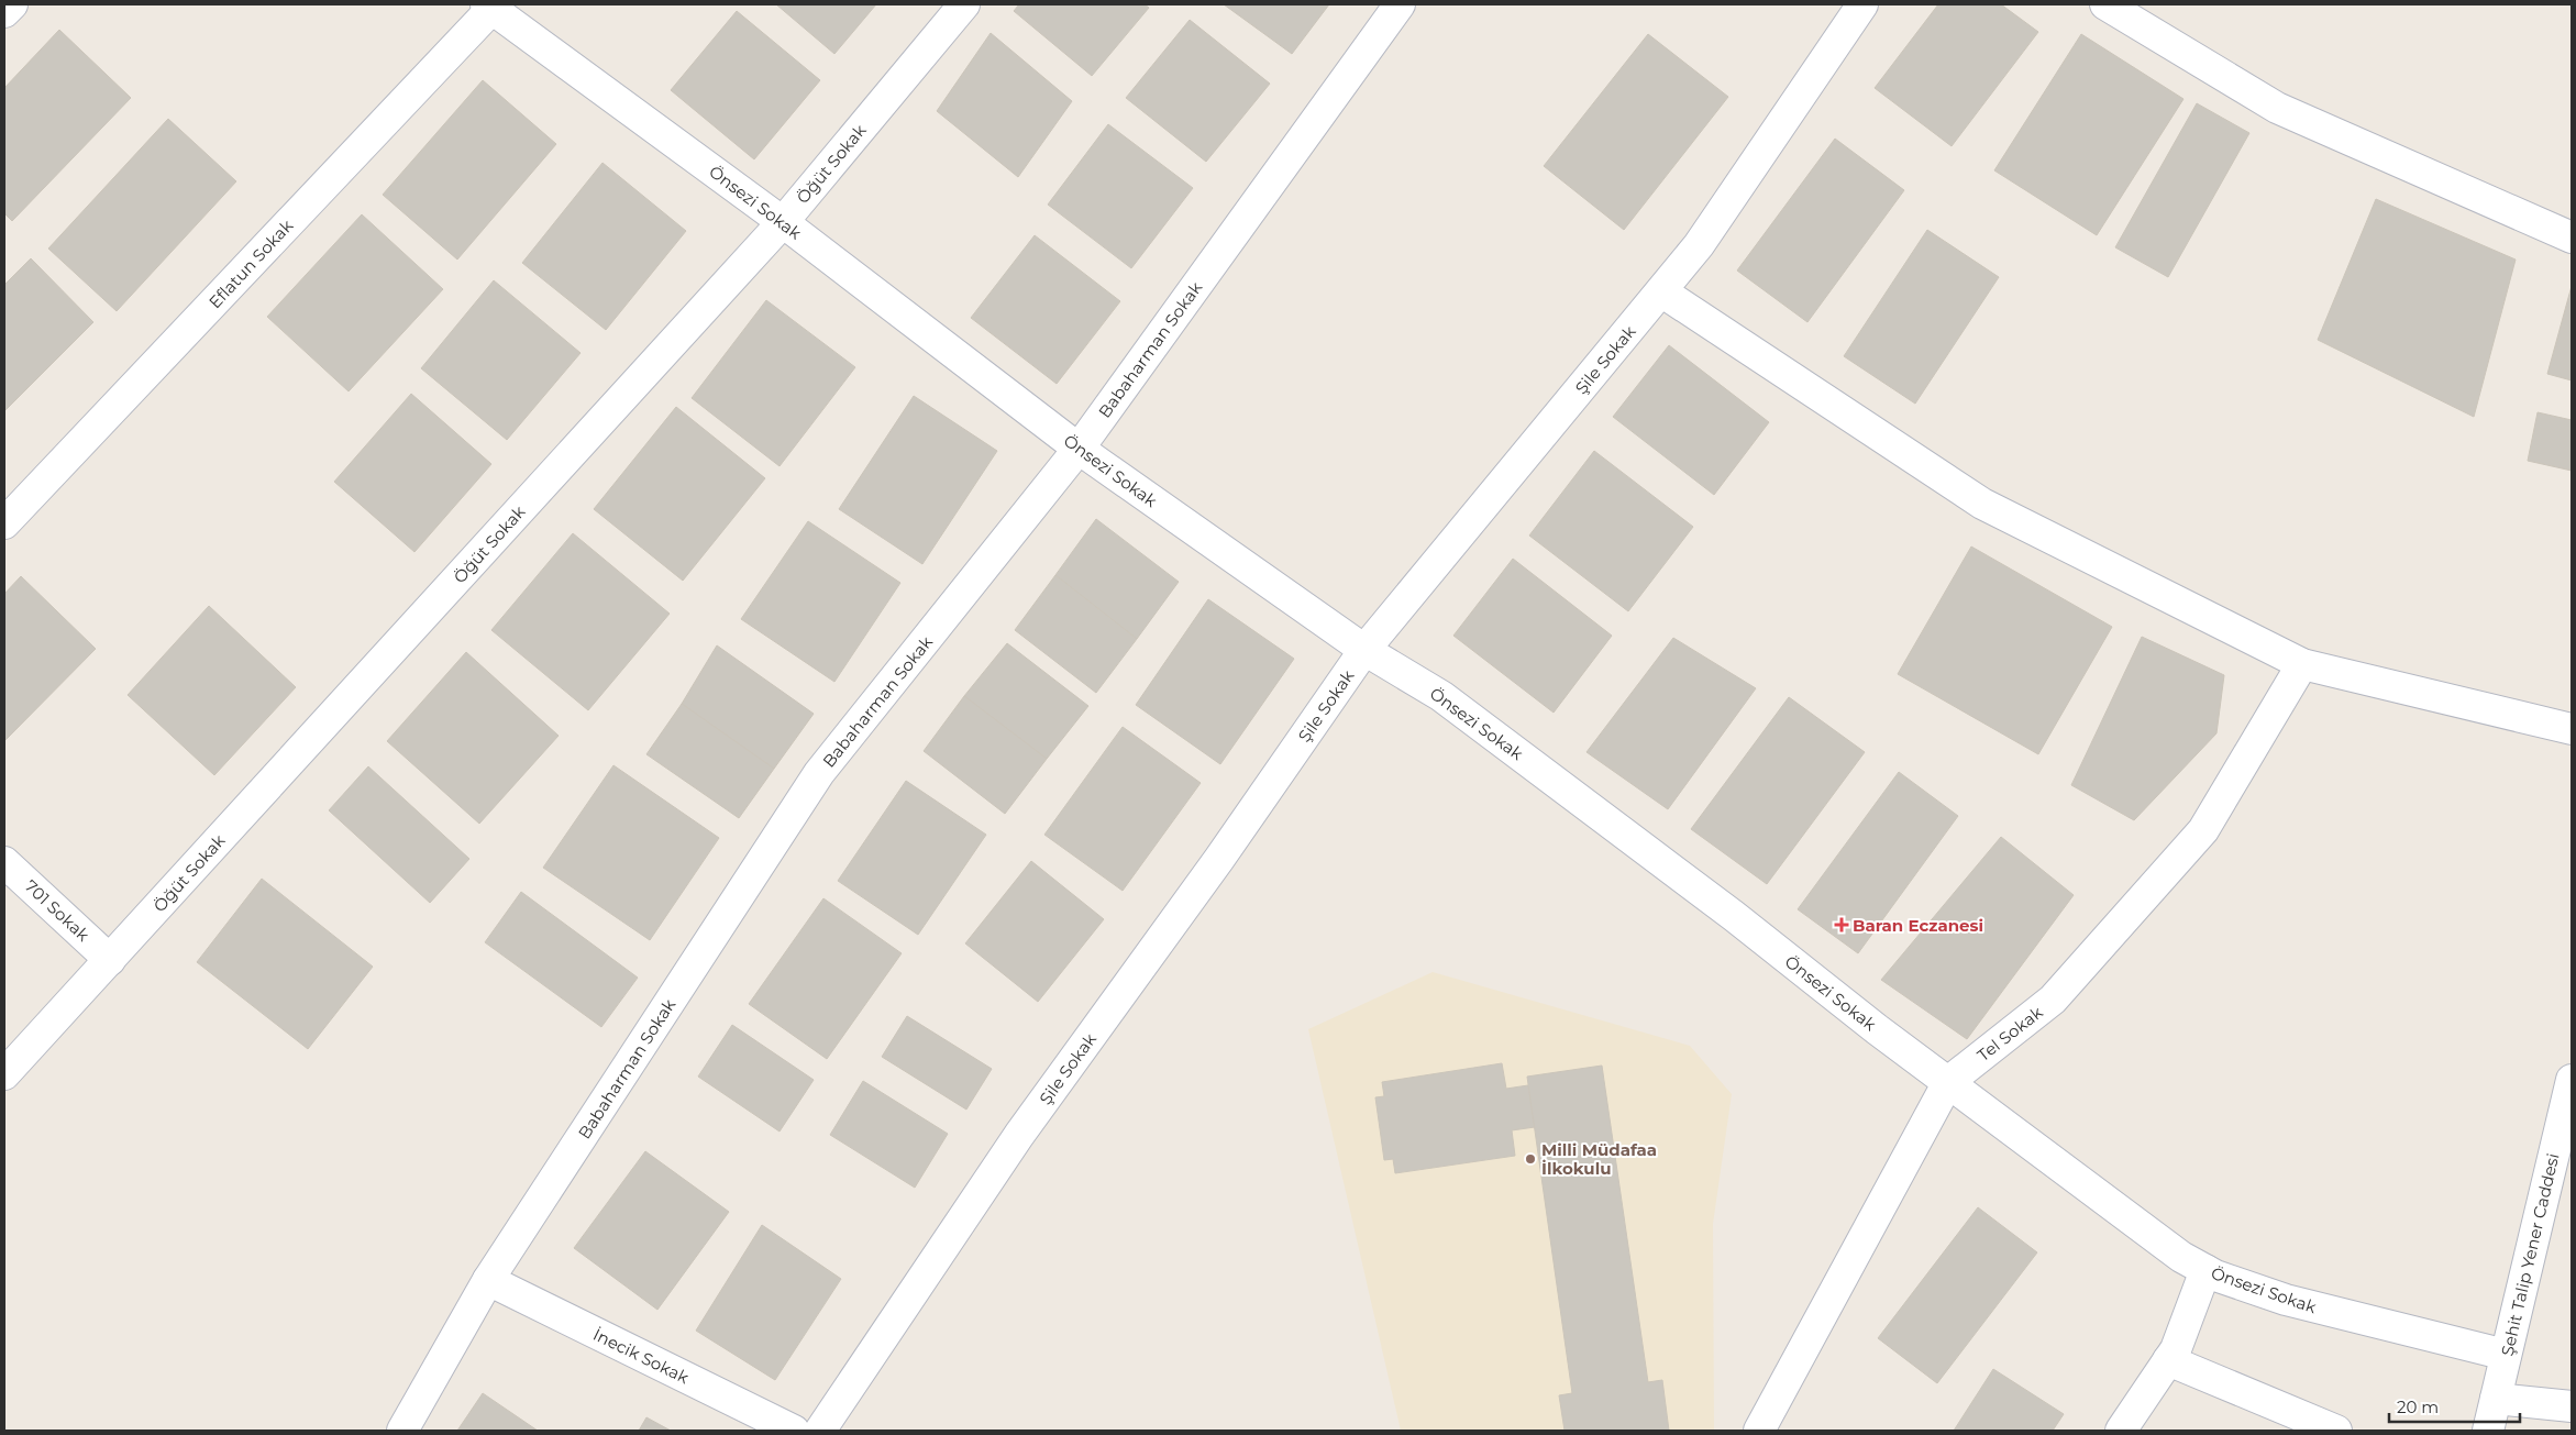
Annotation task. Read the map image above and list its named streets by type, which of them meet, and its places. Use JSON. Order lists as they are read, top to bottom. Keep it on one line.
{"streets":{"street":["Öğüt Sokak","Önsezi Sokak","Eflatun Sokak","Babaharman Sokak","Şile Sokak","701 Sokak","Tel Sokak","Şehit Talip Yener Caddesi","İnecik Sokak"]},"crossings":[["Öğüt Sokak","Önsezi Sokak"],["Öğüt Sokak","701 Sokak"],["Önsezi Sokak","Eflatun Sokak"],["Önsezi Sokak","Babaharman Sokak"],["Önsezi Sokak","Şile Sokak"],["Önsezi Sokak","Tel Sokak"],["Önsezi Sokak","Şehit Talip Yener Caddesi"],["Babaharman Sokak","İnecik Sokak"]],"places":{"health":["Baran Eczanesi"],"other":["Milli Müdafaa İlkokulu"]},"scale_bar":"20 m"}
